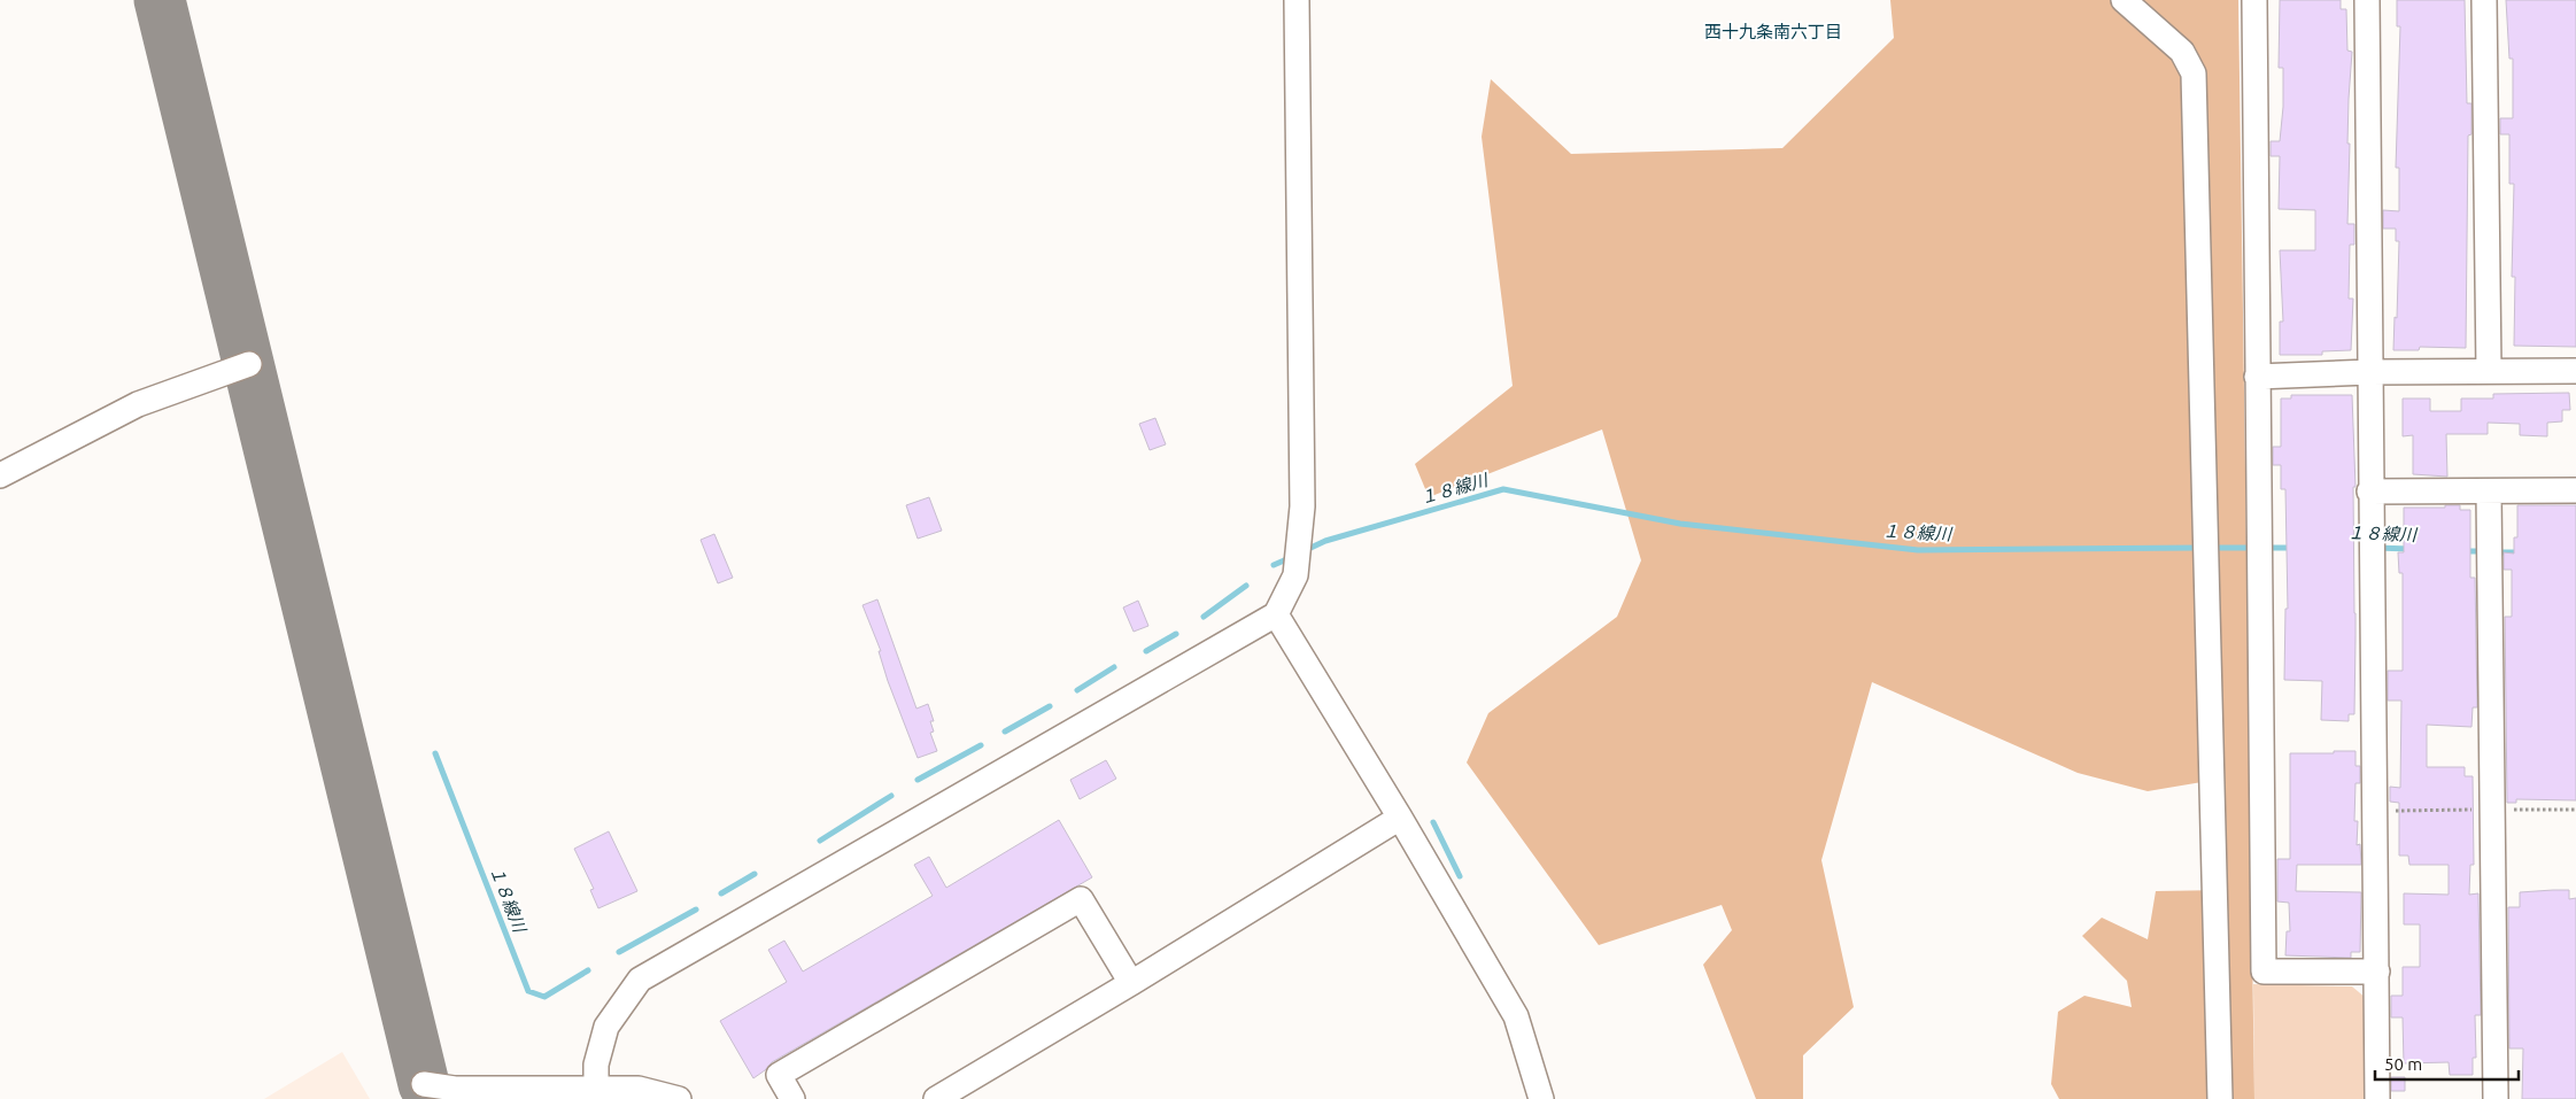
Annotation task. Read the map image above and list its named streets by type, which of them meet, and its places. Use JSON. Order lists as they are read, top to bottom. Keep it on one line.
{"districts":["西十九条南六丁目"],"water":["１８線川"],"scale_bar":"50 m"}
